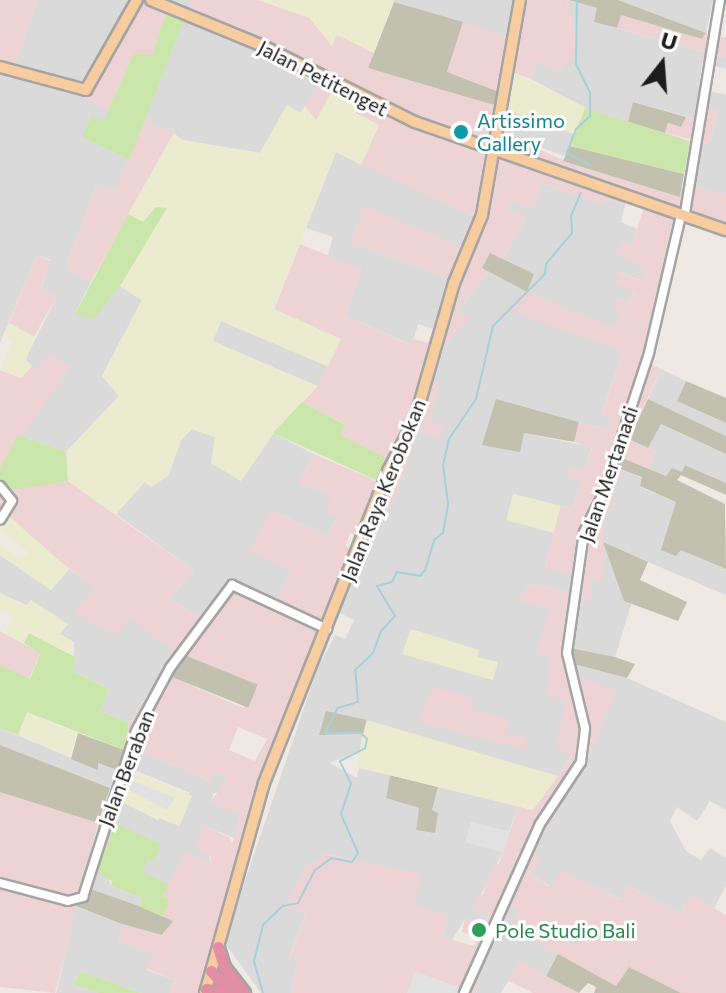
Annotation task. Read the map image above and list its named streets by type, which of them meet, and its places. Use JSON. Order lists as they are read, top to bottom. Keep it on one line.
{"streets":{"main road":["Jalan Petitenget","Jalan Raya Kerobokan"],"street":["Jalan Mertanadi","Jalan Beraban"]},"crossings":[["Jalan Petitenget","Jalan Mertanadi"],["Jalan Petitenget","Jalan Raya Kerobokan"],["Jalan Raya Kerobokan","Jalan Beraban"]],"places":["Artissimo Gallery","Pole Studio Bali"],"north":"top"}
